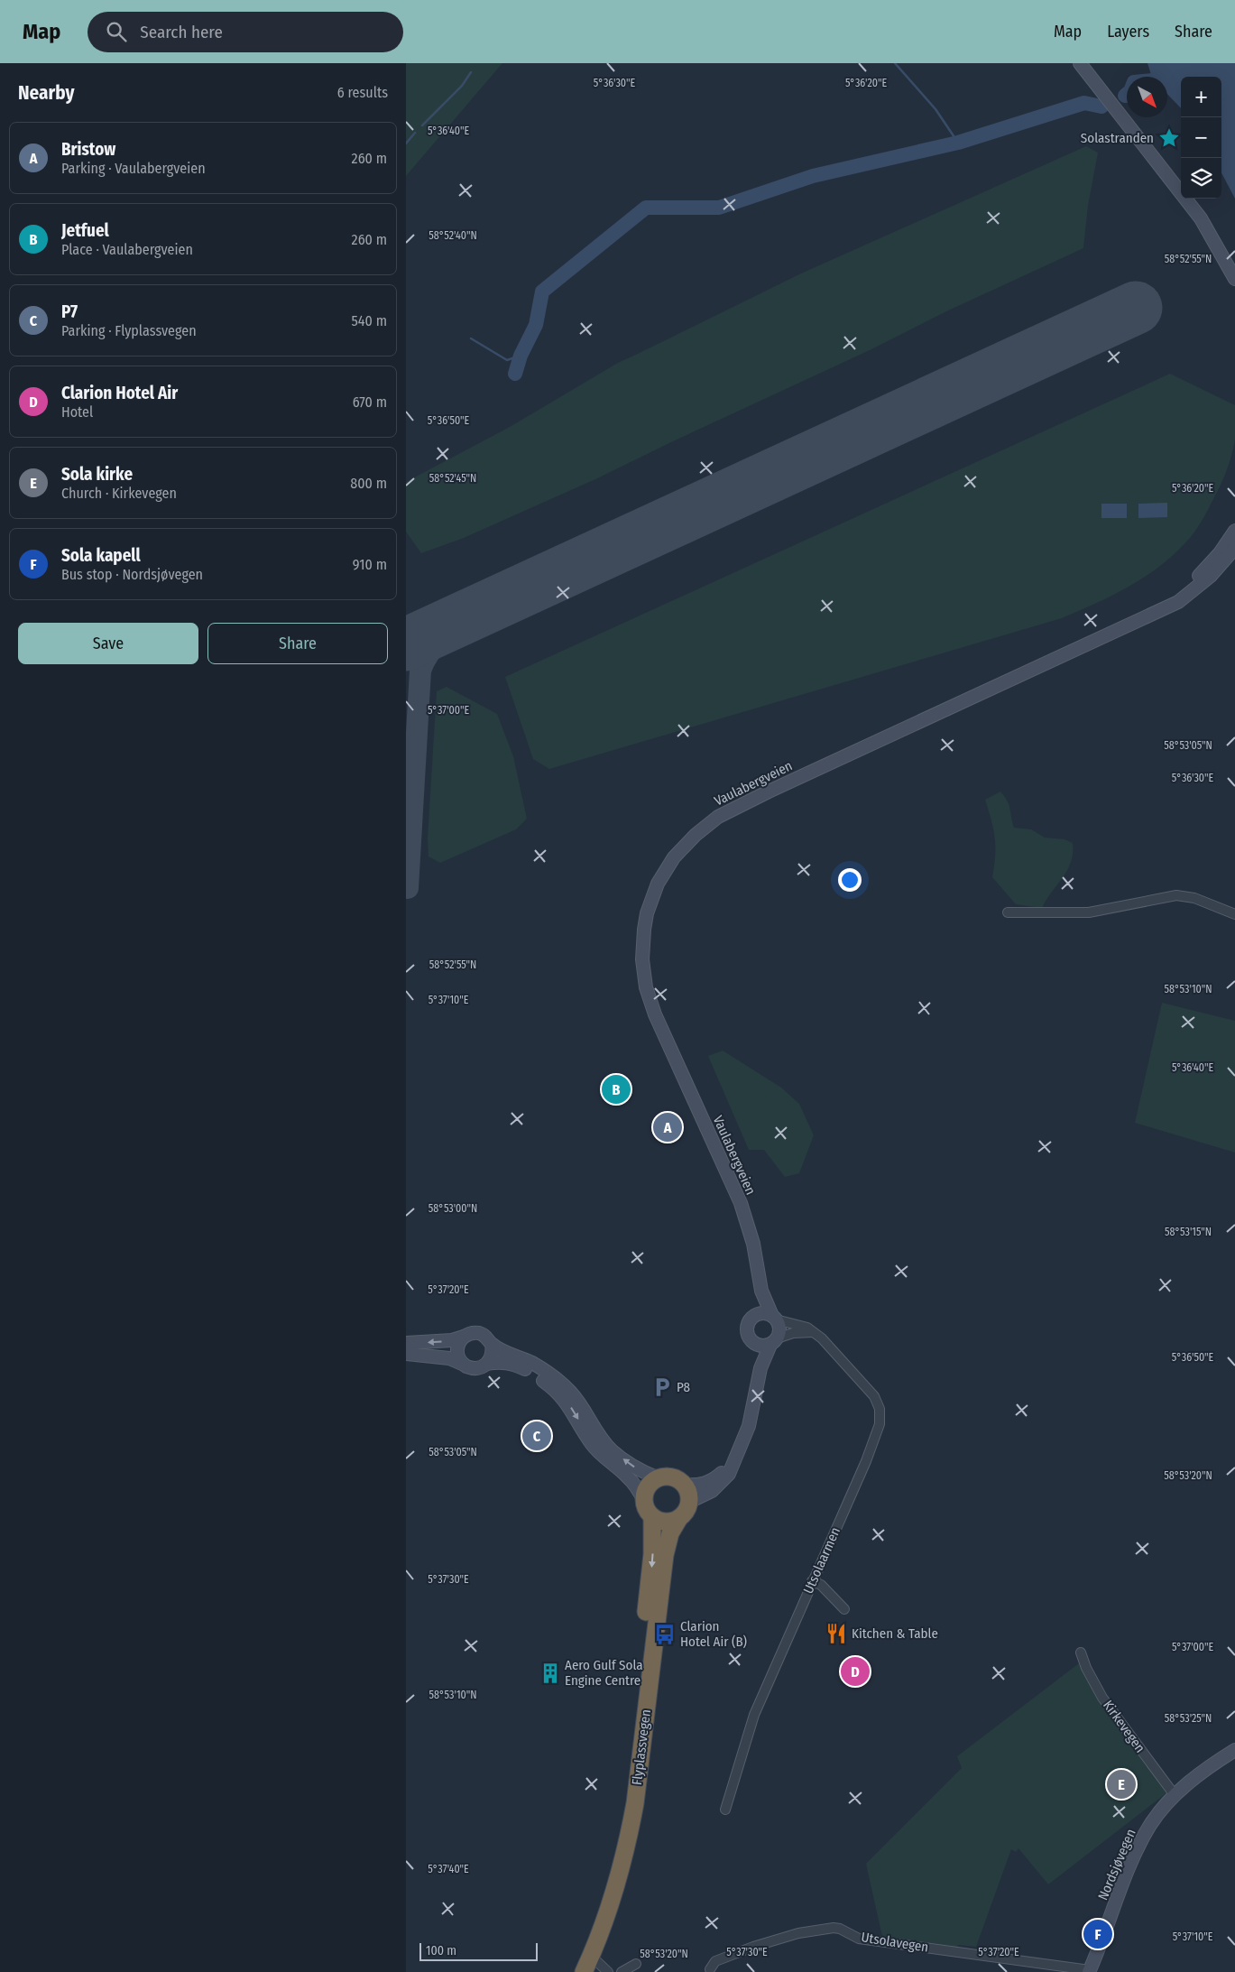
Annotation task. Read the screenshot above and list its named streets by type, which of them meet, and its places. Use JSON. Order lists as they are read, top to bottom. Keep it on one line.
{"streets":{"highway":["Flyplassvegen"],"main road":["Vaulabergveien","Nordsjøvegen"],"street":["Utsolaarmen","Kirkevegen","Utsolavegen"]},"crossings":[["Vaulabergveien","Utsolaarmen"],["Kirkevegen","Nordsjøvegen"],["Nordsjøvegen","Utsolavegen"]],"places":{"place":["Solastranden"],"parking":["P8"],"restaurant":["Kitchen & Table"],"bus stop":["Clarion Hotel Air (B)"],"building":["Aero Gulf Sola Engine Centre"]},"scale_bar":"100 m","north":"bottom right","page":{"header":"Map","search":"Search here","nav":["Map","Layers","Share"],"heading":["Nearby","6 results"],"map_buttons":["+","−"],"list":[{"mark":"A","name":"Bristow","note":"Parking · Vaulabergveien","value":"260 m"},{"mark":"B","name":"Jetfuel","note":"Place · Vaulabergveien","value":"260 m"},{"mark":"C","name":"P7","note":"Parking · Flyplassvegen","value":"540 m"},{"mark":"D","name":"Clarion Hotel Air","note":"Hotel","value":"670 m"},{"mark":"E","name":"Sola kirke","note":"Church · Kirkevegen","value":"800 m"},{"mark":"F","name":"Sola kapell","note":"Bus stop · Nordsjøvegen","value":"910 m"}],"buttons":["Save","Share"],"pins":["B","A","C","D","E","F"],"scale":"100 m"},"coordinates":["5°36'30\"E","5°36'20\"E","5°36'40\"E","58°52'40\"N","58°52'55\"N","5°36'50\"E","58°52'45\"N","5°37'00\"E","58°53'05\"N","58°53'10\"N","5°37'10\"E","58°53'00\"N","58°53'15\"N","5°37'20\"E","58°53'20\"N","5°37'30\"E","58°53'25\"N","5°37'40\"E"]}
